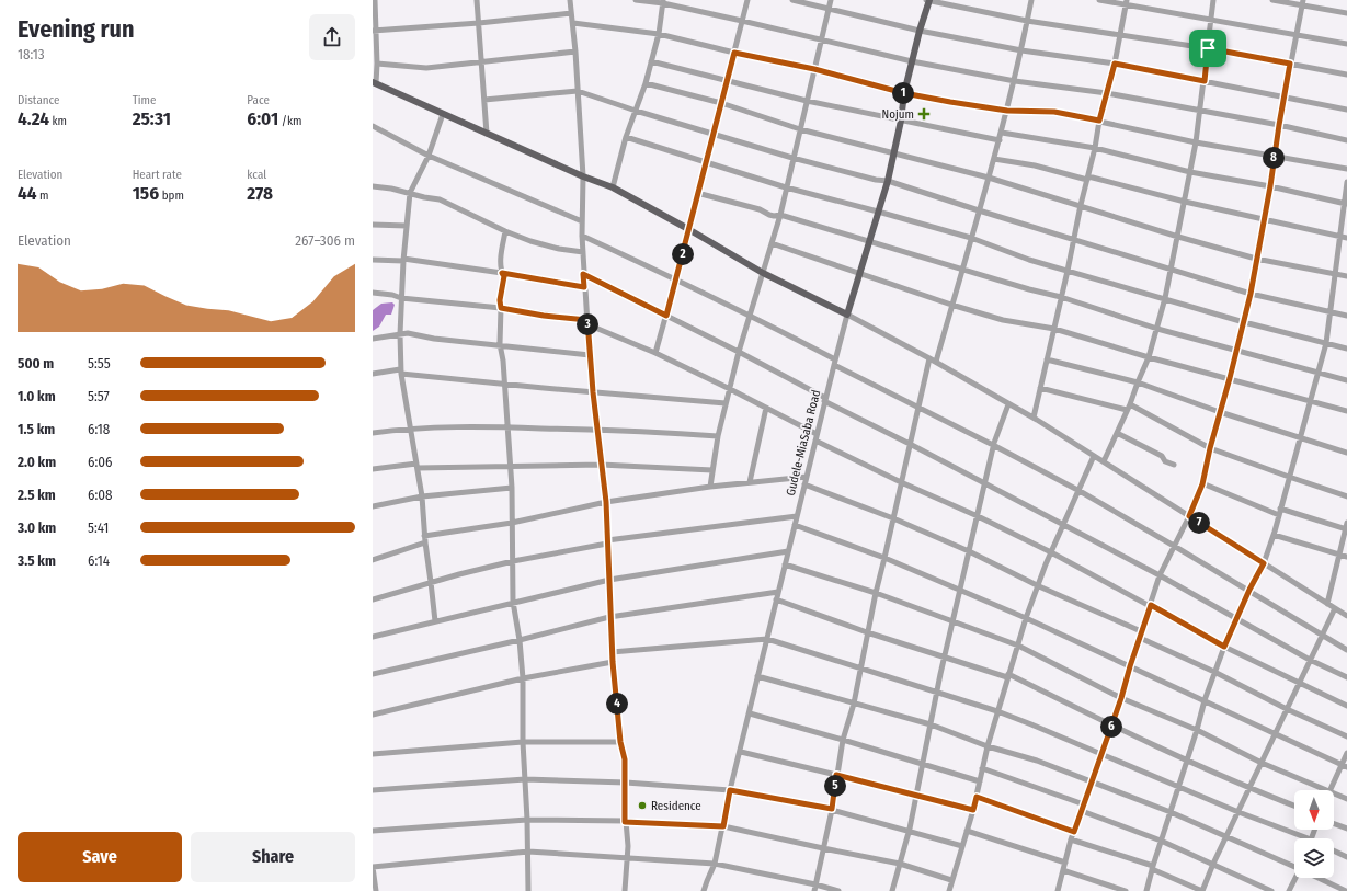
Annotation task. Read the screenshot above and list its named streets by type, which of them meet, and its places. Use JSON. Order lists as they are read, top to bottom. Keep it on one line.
{"streets":{"main road":["Gudele-MiaSaba Road"]},"places":{"health":["Nojum"],"other":["Residence"]},"north":"bottom","page":{"heading":["Evening run","18:13"],"stats":[["Distance","4.24 km"],["Time","25:31"],["Pace","6:01 /km"],["Elevation","44 m"],["Heart rate","156 bpm"],["kcal","278"]],"pins":["1","8","2","3","7","4","6","5"],"chart":["Elevation","267–306 m"],"list":[{"name":"500 m","note":"5:55"},{"name":"1.0 km","note":"5:57"},{"name":"1.5 km","note":"6:18"},{"name":"2.0 km","note":"6:06"},{"name":"2.5 km","note":"6:08"},{"name":"3.0 km","note":"5:41"},{"name":"3.5 km","note":"6:14"}],"buttons":["Save","Share"]}}
